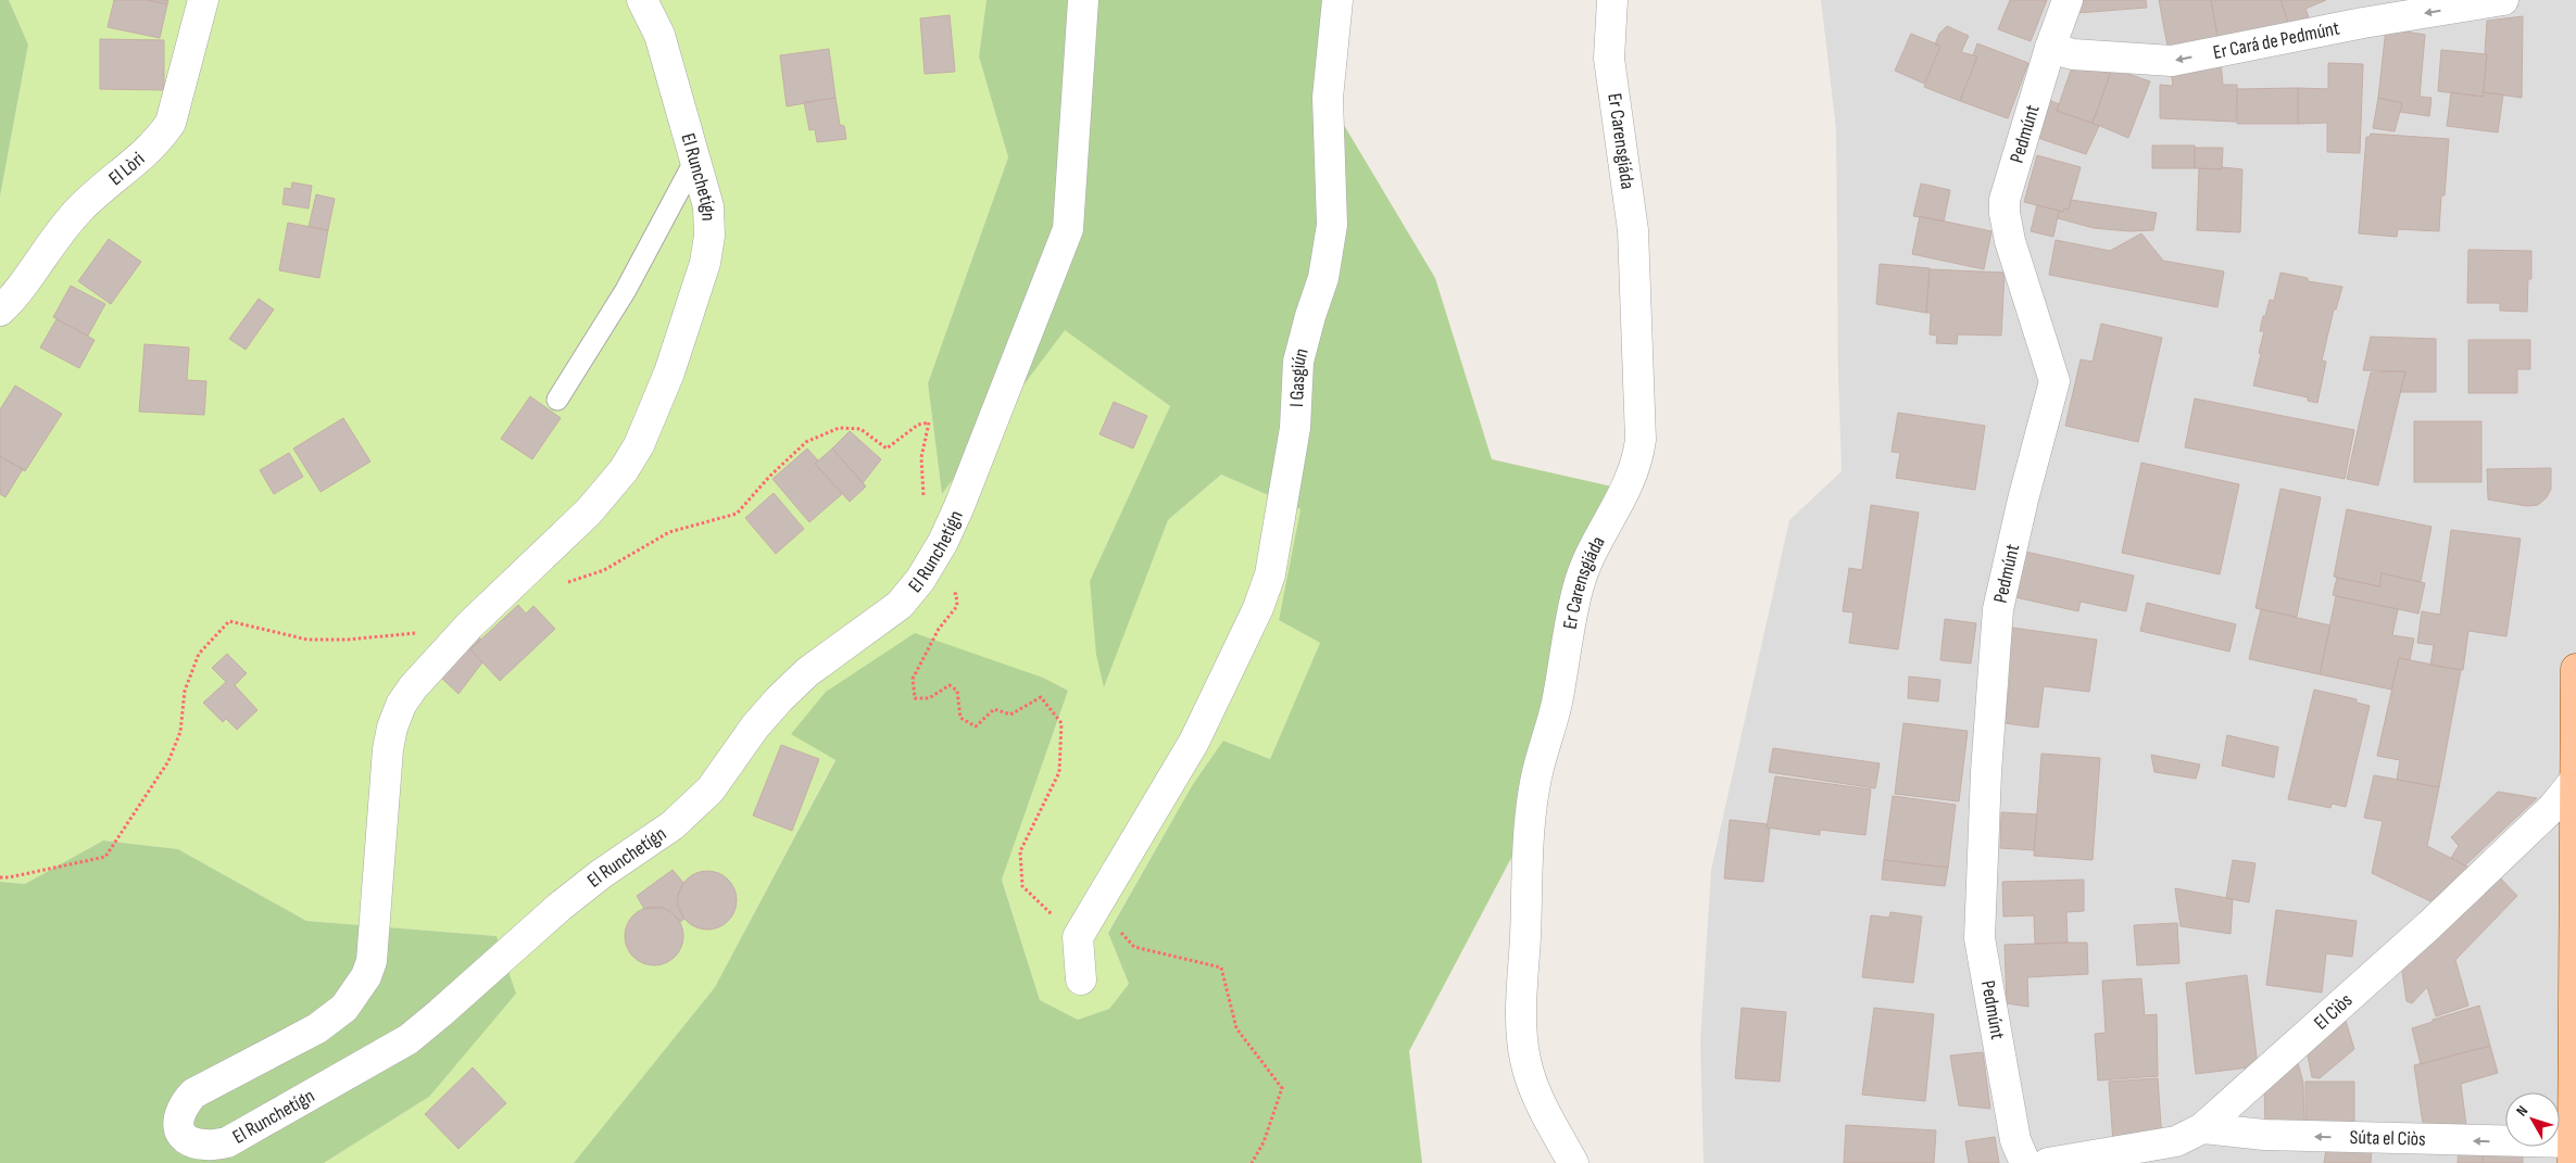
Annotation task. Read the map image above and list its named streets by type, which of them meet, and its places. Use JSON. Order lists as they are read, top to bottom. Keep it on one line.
{"streets":{"street":["Er Cará de Pedmúnt","Pedmúnt","Er Carensgiáda","El Lòri","El Runchetígn","I Gasgiún","El Ciòs","Súta el Ciòs"]},"crossings":[["Er Cará de Pedmúnt","Pedmúnt"],["El Ciòs","Súta el Ciòs"]],"one_way":["Er Cará de Pedmúnt","Súta el Ciòs"],"north":"top left"}
